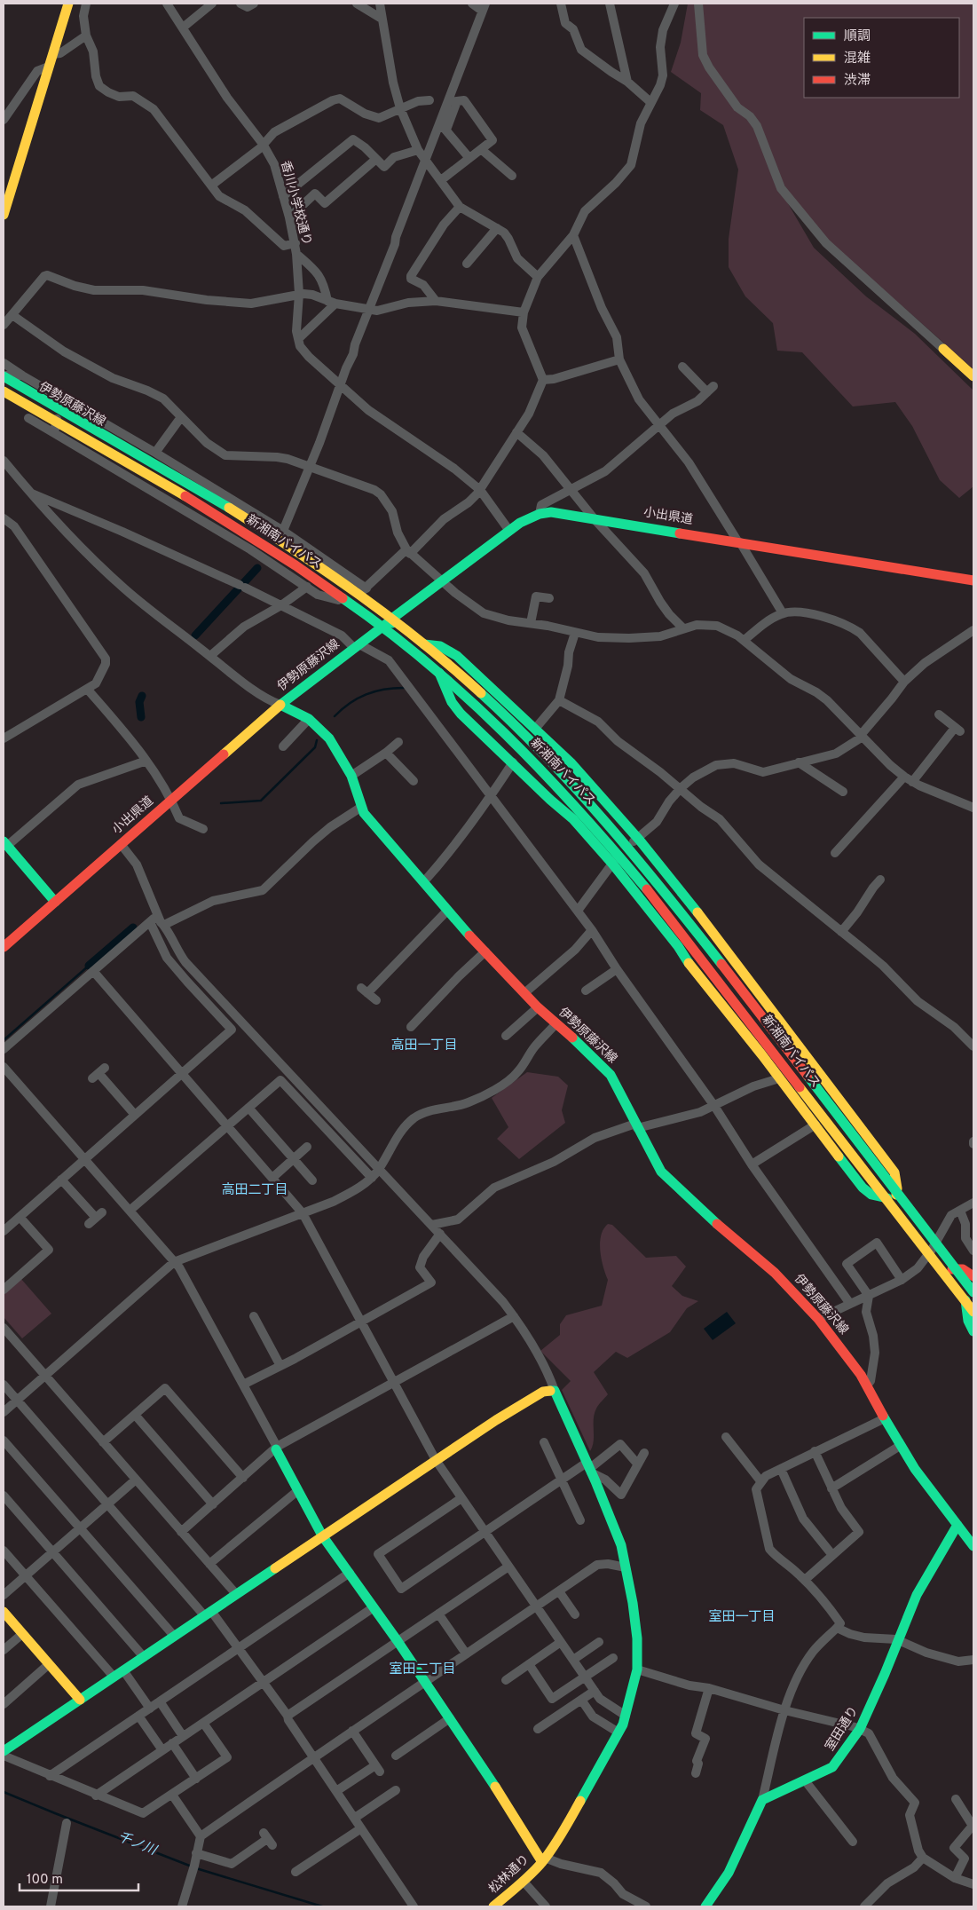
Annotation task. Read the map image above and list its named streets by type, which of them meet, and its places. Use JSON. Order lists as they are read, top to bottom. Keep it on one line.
{"streets":{"main road":["伊勢原藤沢線","小出県道","新湘南バイパス","室田通り","松林通り"],"street":["香川小学校通り"]},"crossings":[["伊勢原藤沢線","小出県道"],["伊勢原藤沢線","室田通り"]],"districts":["高田一丁目","高田二丁目","室田一丁目","室田二丁目"],"water":["千ノ川"],"legend":["順調","混雑","渋滞"],"scale_bar":"100 m"}
